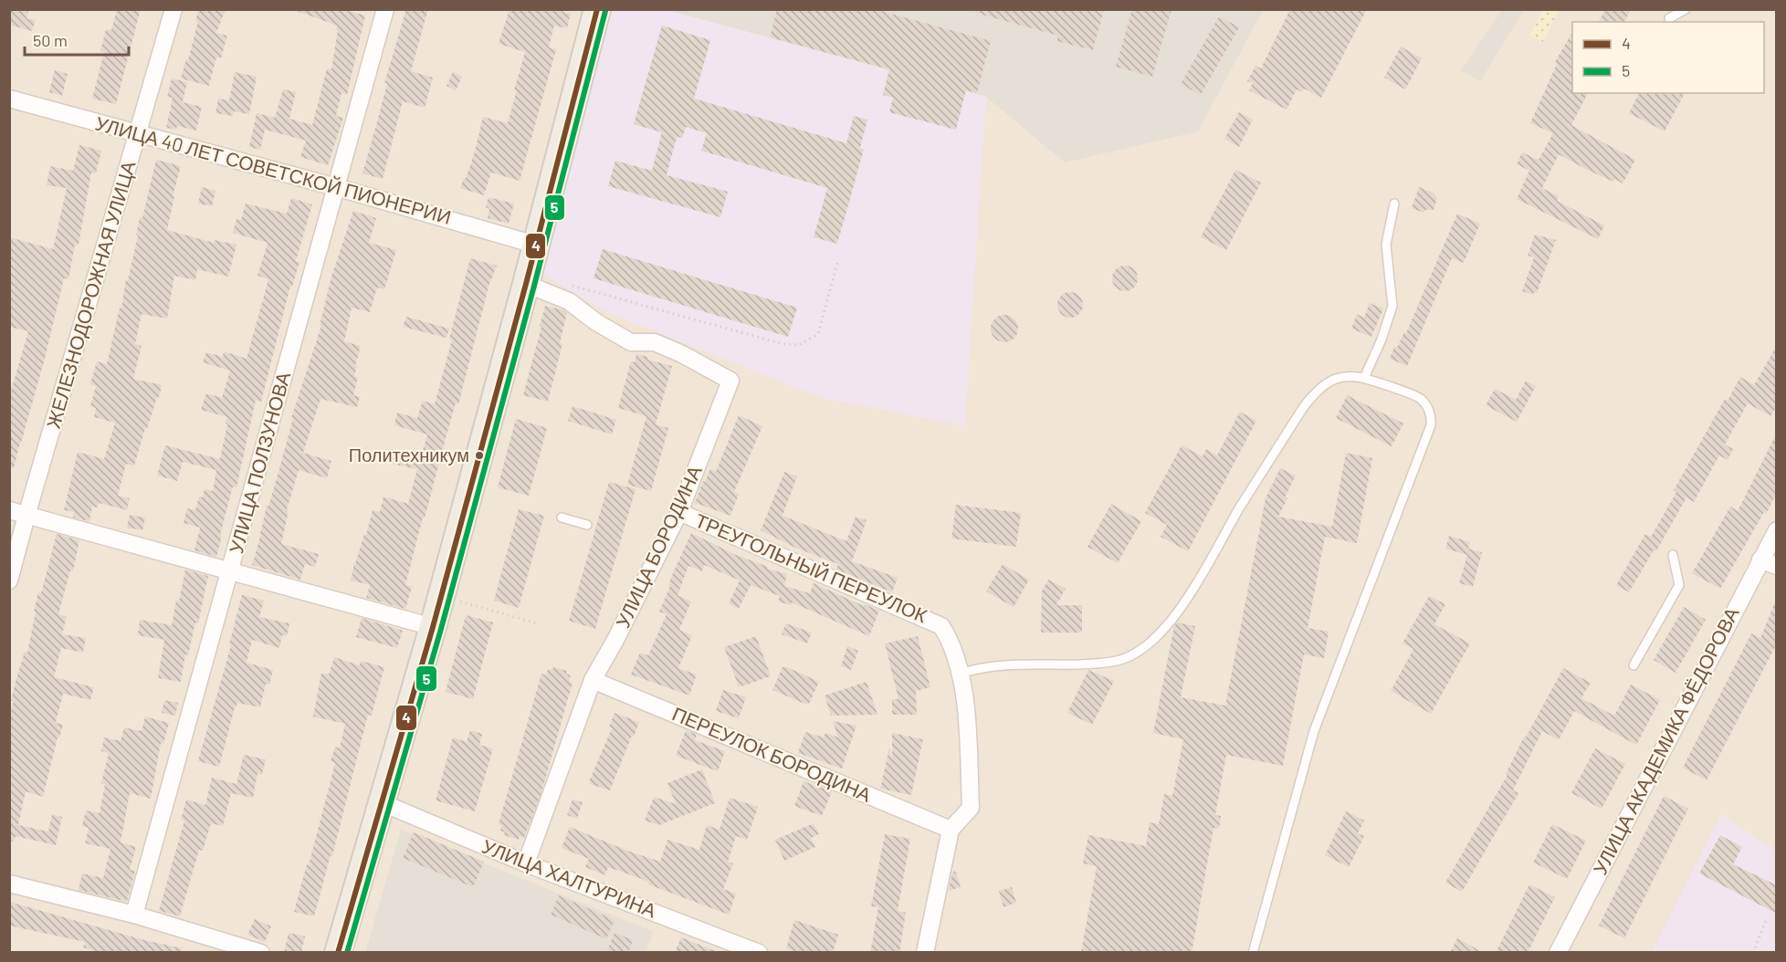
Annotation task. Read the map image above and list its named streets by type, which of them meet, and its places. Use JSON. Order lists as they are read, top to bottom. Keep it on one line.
{"streets":{"street":["УЛИЦА 40 ЛЕТ СОВЕТСКОЙ ПИОНЕРИИ","ЖЕЛЕЗНОДОРОЖНАЯ УЛИЦА","УЛИЦА ПОЛЗУНОВА","УЛИЦА БОРОДИНА","ТРЕУГОЛЬНЫЙ ПЕРЕУЛОК","УЛИЦА АКАДЕМИКА ФЁДОРОВА","ПЕРЕУЛОК БОРОДИНА","УЛИЦА ХАЛТУРИНА"]},"crossings":[["УЛИЦА 40 ЛЕТ СОВЕТСКОЙ ПИОНЕРИИ","ЖЕЛЕЗНОДОРОЖНАЯ УЛИЦА"],["УЛИЦА 40 ЛЕТ СОВЕТСКОЙ ПИОНЕРИИ","УЛИЦА ПОЛЗУНОВА"],["УЛИЦА БОРОДИНА","ТРЕУГОЛЬНЫЙ ПЕРЕУЛОК"],["УЛИЦА БОРОДИНА","ПЕРЕУЛОК БОРОДИНА"],["УЛИЦА БОРОДИНА","УЛИЦА ХАЛТУРИНА"]],"places":["Политехникум"],"lines":["transit line 4","transit line 5"],"legend":["4","5"],"scale_bar":"50 m"}
